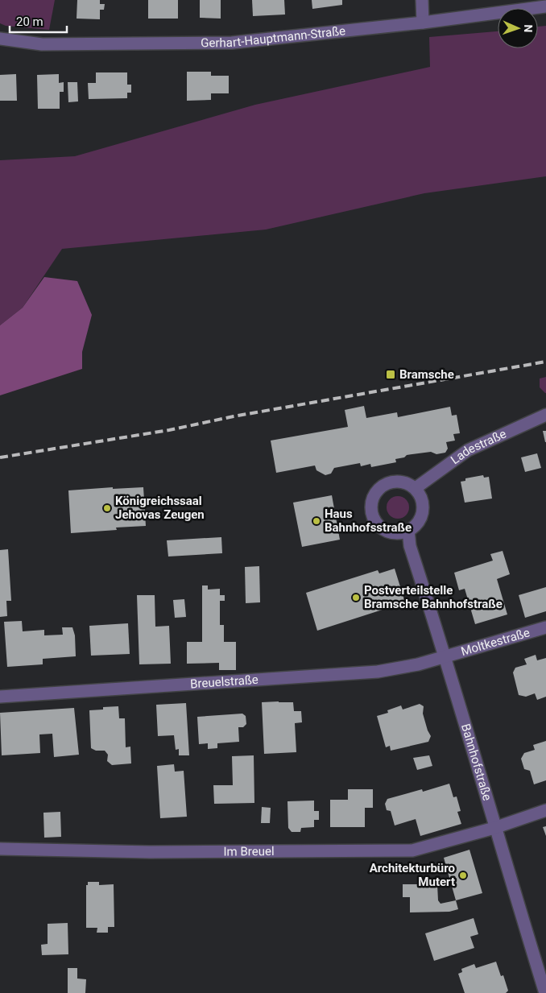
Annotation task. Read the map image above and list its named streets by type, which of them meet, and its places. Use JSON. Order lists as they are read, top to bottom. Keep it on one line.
{"streets":{"street":["Gerhart-Hauptmann-Straße","Ladestraße","Moltkestraße","Breuelstraße","Bahnhofstraße","Im Breuel"]},"crossings":[["Ladestraße","Bahnhofstraße"],["Moltkestraße","Breuelstraße"],["Moltkestraße","Bahnhofstraße"],["Breuelstraße","Bahnhofstraße"],["Bahnhofstraße","Im Breuel"]],"places":{"transit":["Bramsche"],"other":["Königreichssaal Jehovas Zeugen","Haus Bahnhofsstraße","Postverteilstelle Bramsche Bahnhofstraße","Architekturbüro Mutert"]},"scale_bar":"20 m","north":"right"}
